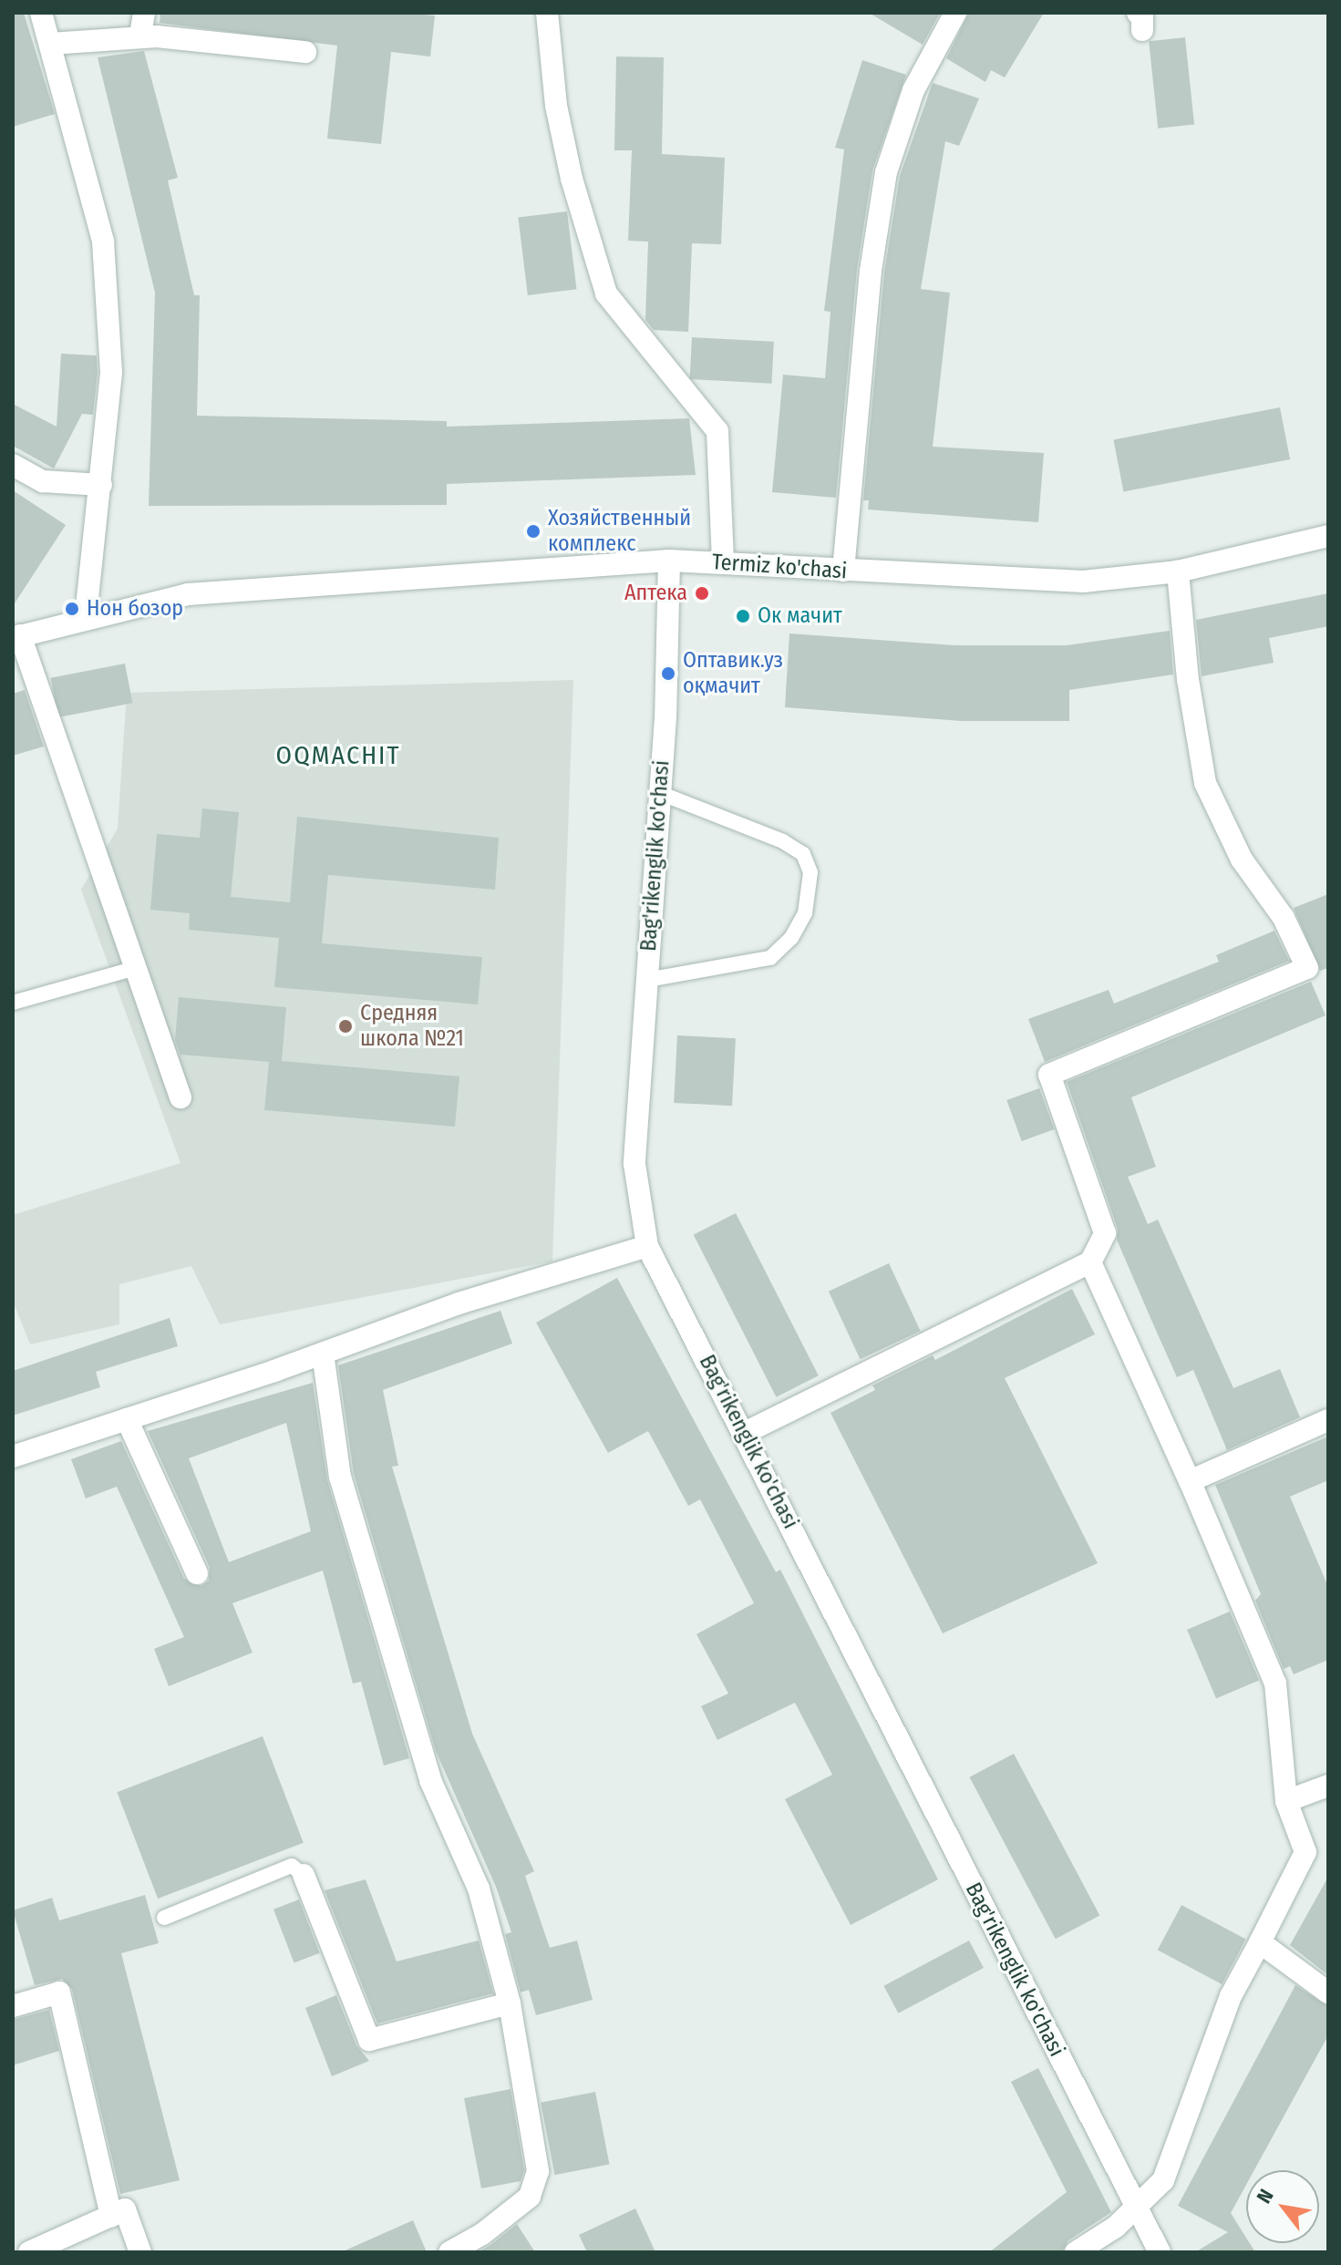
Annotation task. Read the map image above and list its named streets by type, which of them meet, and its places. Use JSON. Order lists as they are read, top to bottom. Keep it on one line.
{"streets":{"street":["Termiz ko'chasi","Bag'rikenglik ko'chasi"]},"crossings":[["Termiz ko'chasi","Bag'rikenglik ko'chasi"]],"districts":["OQMACHIT"],"places":["Хозяйственный комплекс","Аптека","Нон бозор","Ок мачит","Оптавик.уз оқмачит","Средняя школа №21"],"north":"top left"}
